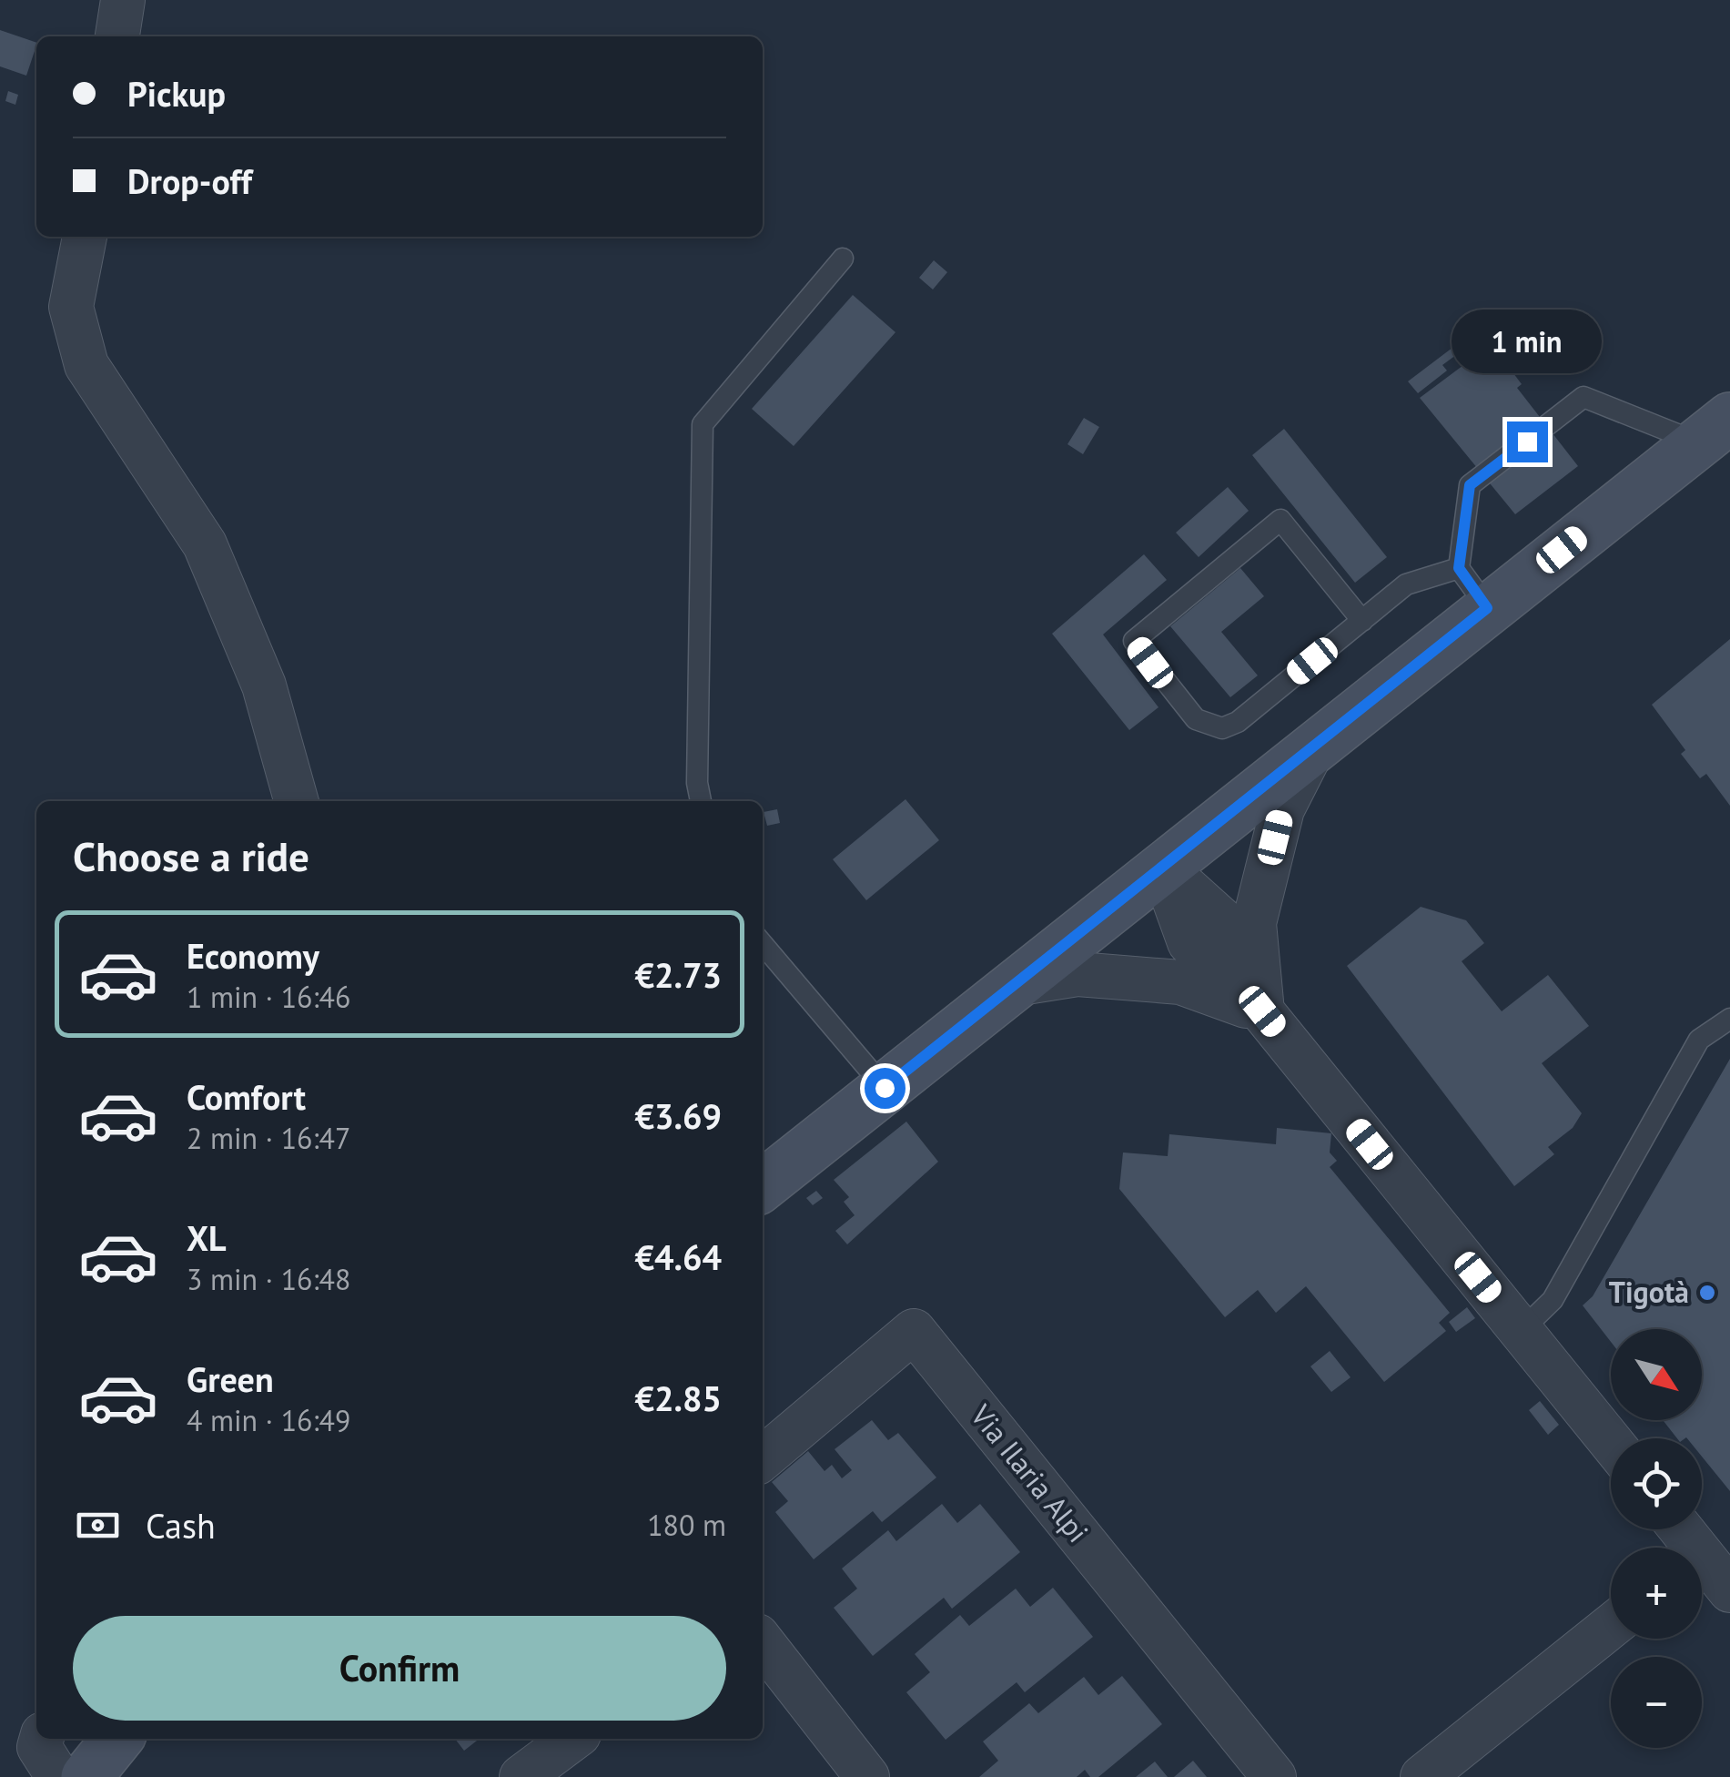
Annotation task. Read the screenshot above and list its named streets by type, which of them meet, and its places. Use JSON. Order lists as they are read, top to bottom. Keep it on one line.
{"streets":{"street":["Via Ilaria Alpi"]},"places":["Tigotà"],"north":"bottom right","page":{"banner":["Pickup","Drop-off"],"bubble":"1 min","heading":"Choose a ride","list":[{"name":"Economy","note":"1 min · 16:46","value":"€2.73"},{"name":"Comfort","note":"2 min · 16:47","value":"€3.69"},{"name":"XL","note":"3 min · 16:48","value":"€4.64"},{"name":"Green","note":"4 min · 16:49","value":"€2.85"}],"map_buttons":["+","−"],"pay":["Cash","180 m"],"buttons":"Confirm"}}
